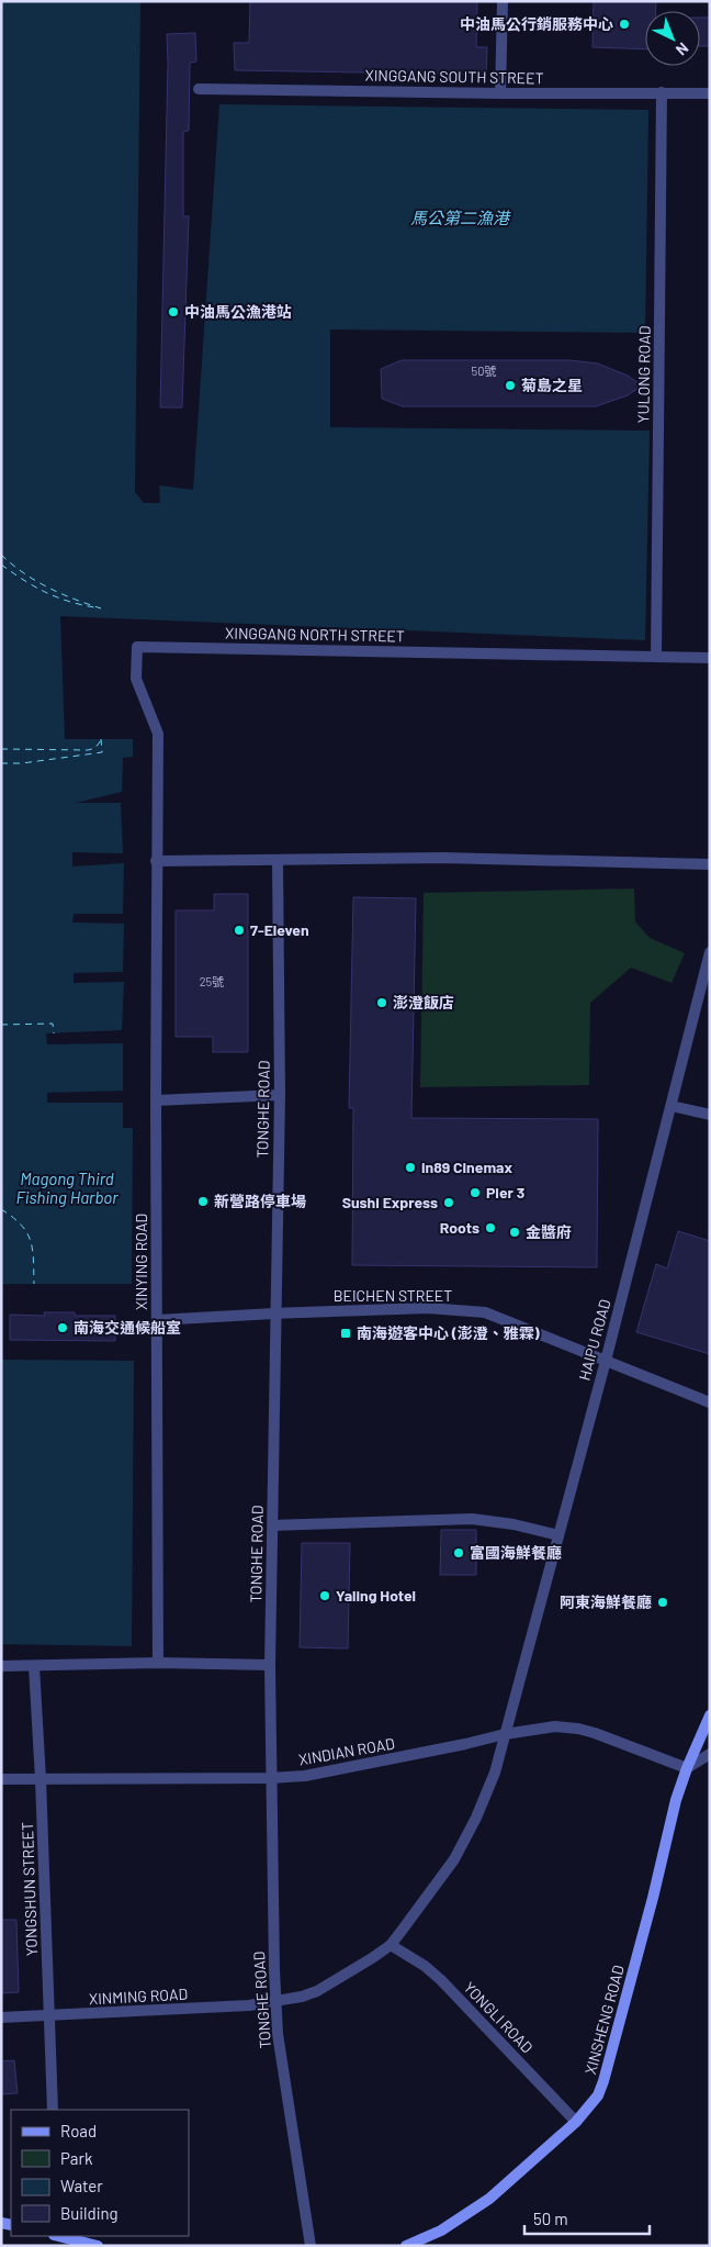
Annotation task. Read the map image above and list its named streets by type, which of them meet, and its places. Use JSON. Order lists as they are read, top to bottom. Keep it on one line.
{"streets":{"main road":["XINSHENG ROAD"],"street":["XINGGANG SOUTH STREET","YULONG ROAD","XINGGANG NORTH STREET","TONGHE ROAD","XINYING ROAD","BEICHEN STREET","HAIPU ROAD","XINDIAN ROAD","YONGSHUN STREET","XINMING ROAD","YONGLI ROAD"]},"crossings":[["XINGGANG SOUTH STREET","YULONG ROAD"],["YULONG ROAD","XINGGANG NORTH STREET"],["XINGGANG NORTH STREET","XINYING ROAD"],["TONGHE ROAD","BEICHEN STREET"],["TONGHE ROAD","XINDIAN ROAD"],["TONGHE ROAD","XINMING ROAD"],["XINYING ROAD","BEICHEN STREET"],["BEICHEN STREET","HAIPU ROAD"],["HAIPU ROAD","XINDIAN ROAD"],["HAIPU ROAD","XINMING ROAD"],["HAIPU ROAD","YONGLI ROAD"],["XINDIAN ROAD","YONGSHUN STREET"],["XINDIAN ROAD","XINSHENG ROAD"],["YONGSHUN STREET","XINMING ROAD"],["XINMING ROAD","YONGLI ROAD"],["YONGLI ROAD","XINSHENG ROAD"]],"water":["馬公第二漁港","Magong Third Fishing Harbor"],"places":{"other":["中油馬公行銷服務中心","中油馬公漁港站","菊島之星","7-Eleven","澎澄飯店","in89 Cinemax","Pier 3","新營路停車場","Sushi Express","Roots","金醬府","南海交通候船室","富國海鮮餐廳","Yaling Hotel","阿東海鮮餐廳"],"transit":["南海遊客中心 (澎澄、雅霖)"]},"house_numbers":["50號","25號"],"legend":["Road","Park","Water","Building"],"scale_bar":"50 m","north":"bottom right"}
